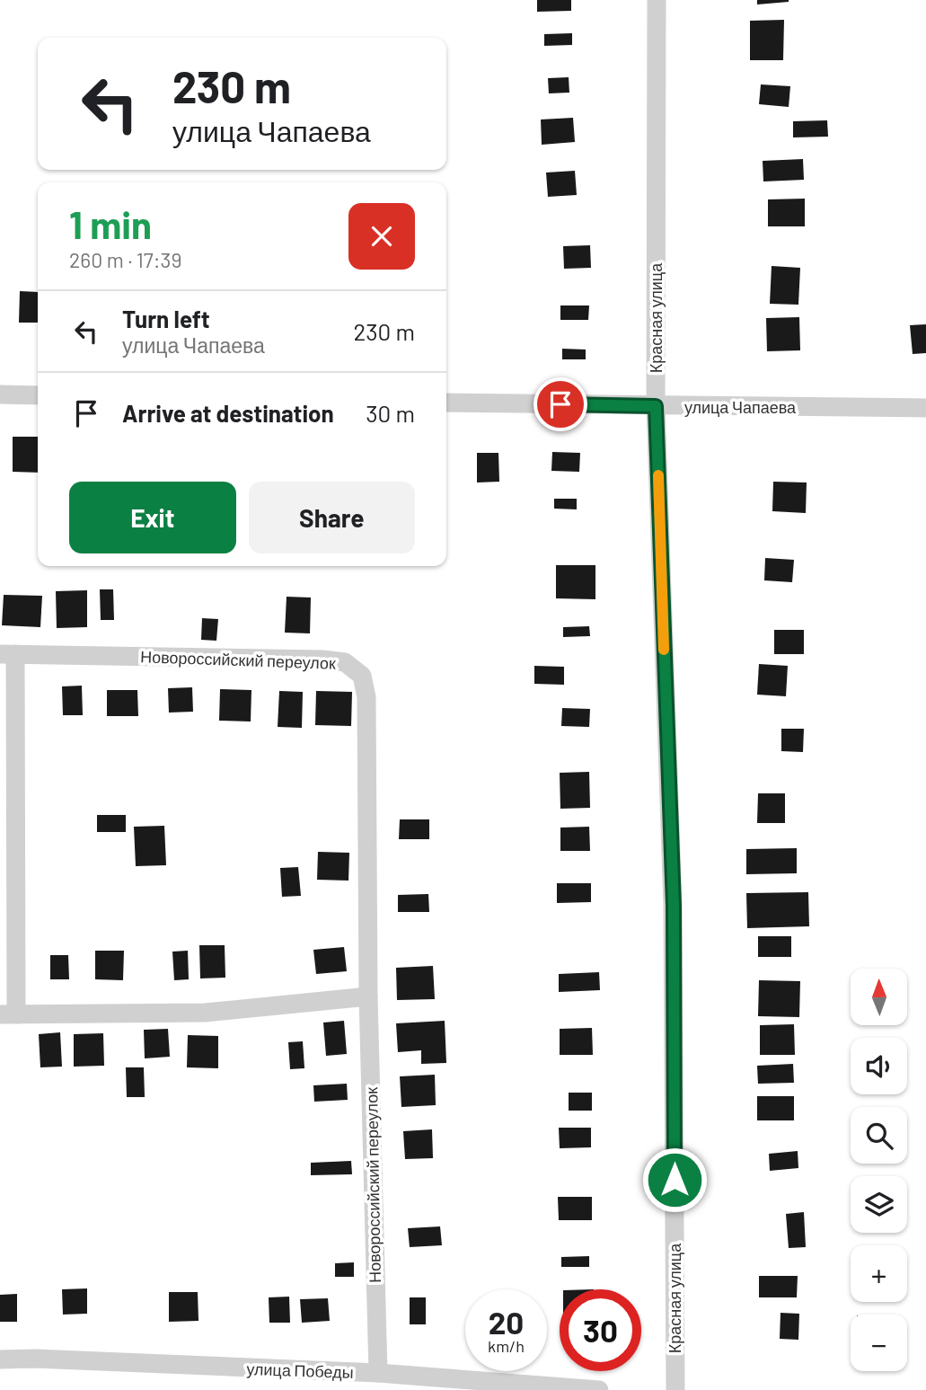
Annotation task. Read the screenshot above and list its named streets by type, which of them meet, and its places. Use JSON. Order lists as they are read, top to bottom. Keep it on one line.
{"streets":{"street":["Красная улица","улица Чапаева","Новороссийский переулок","улица Победы"]},"crossings":[["Красная улица","улица Чапаева"],["Новороссийский переулок","улица Победы"]],"north":"top","page":{"turn":["230 m","улица Чапаева"],"heading":["1 min","260 m · 17:39"],"list":[{"name":"Turn left","note":"улица Чапаева","value":"230 m"},{"name":"Arrive at destination","value":"30 m"}],"buttons":["Exit","Share"],"map_buttons":["+","−"],"speed":"20 km/h","limit":"30"}}
